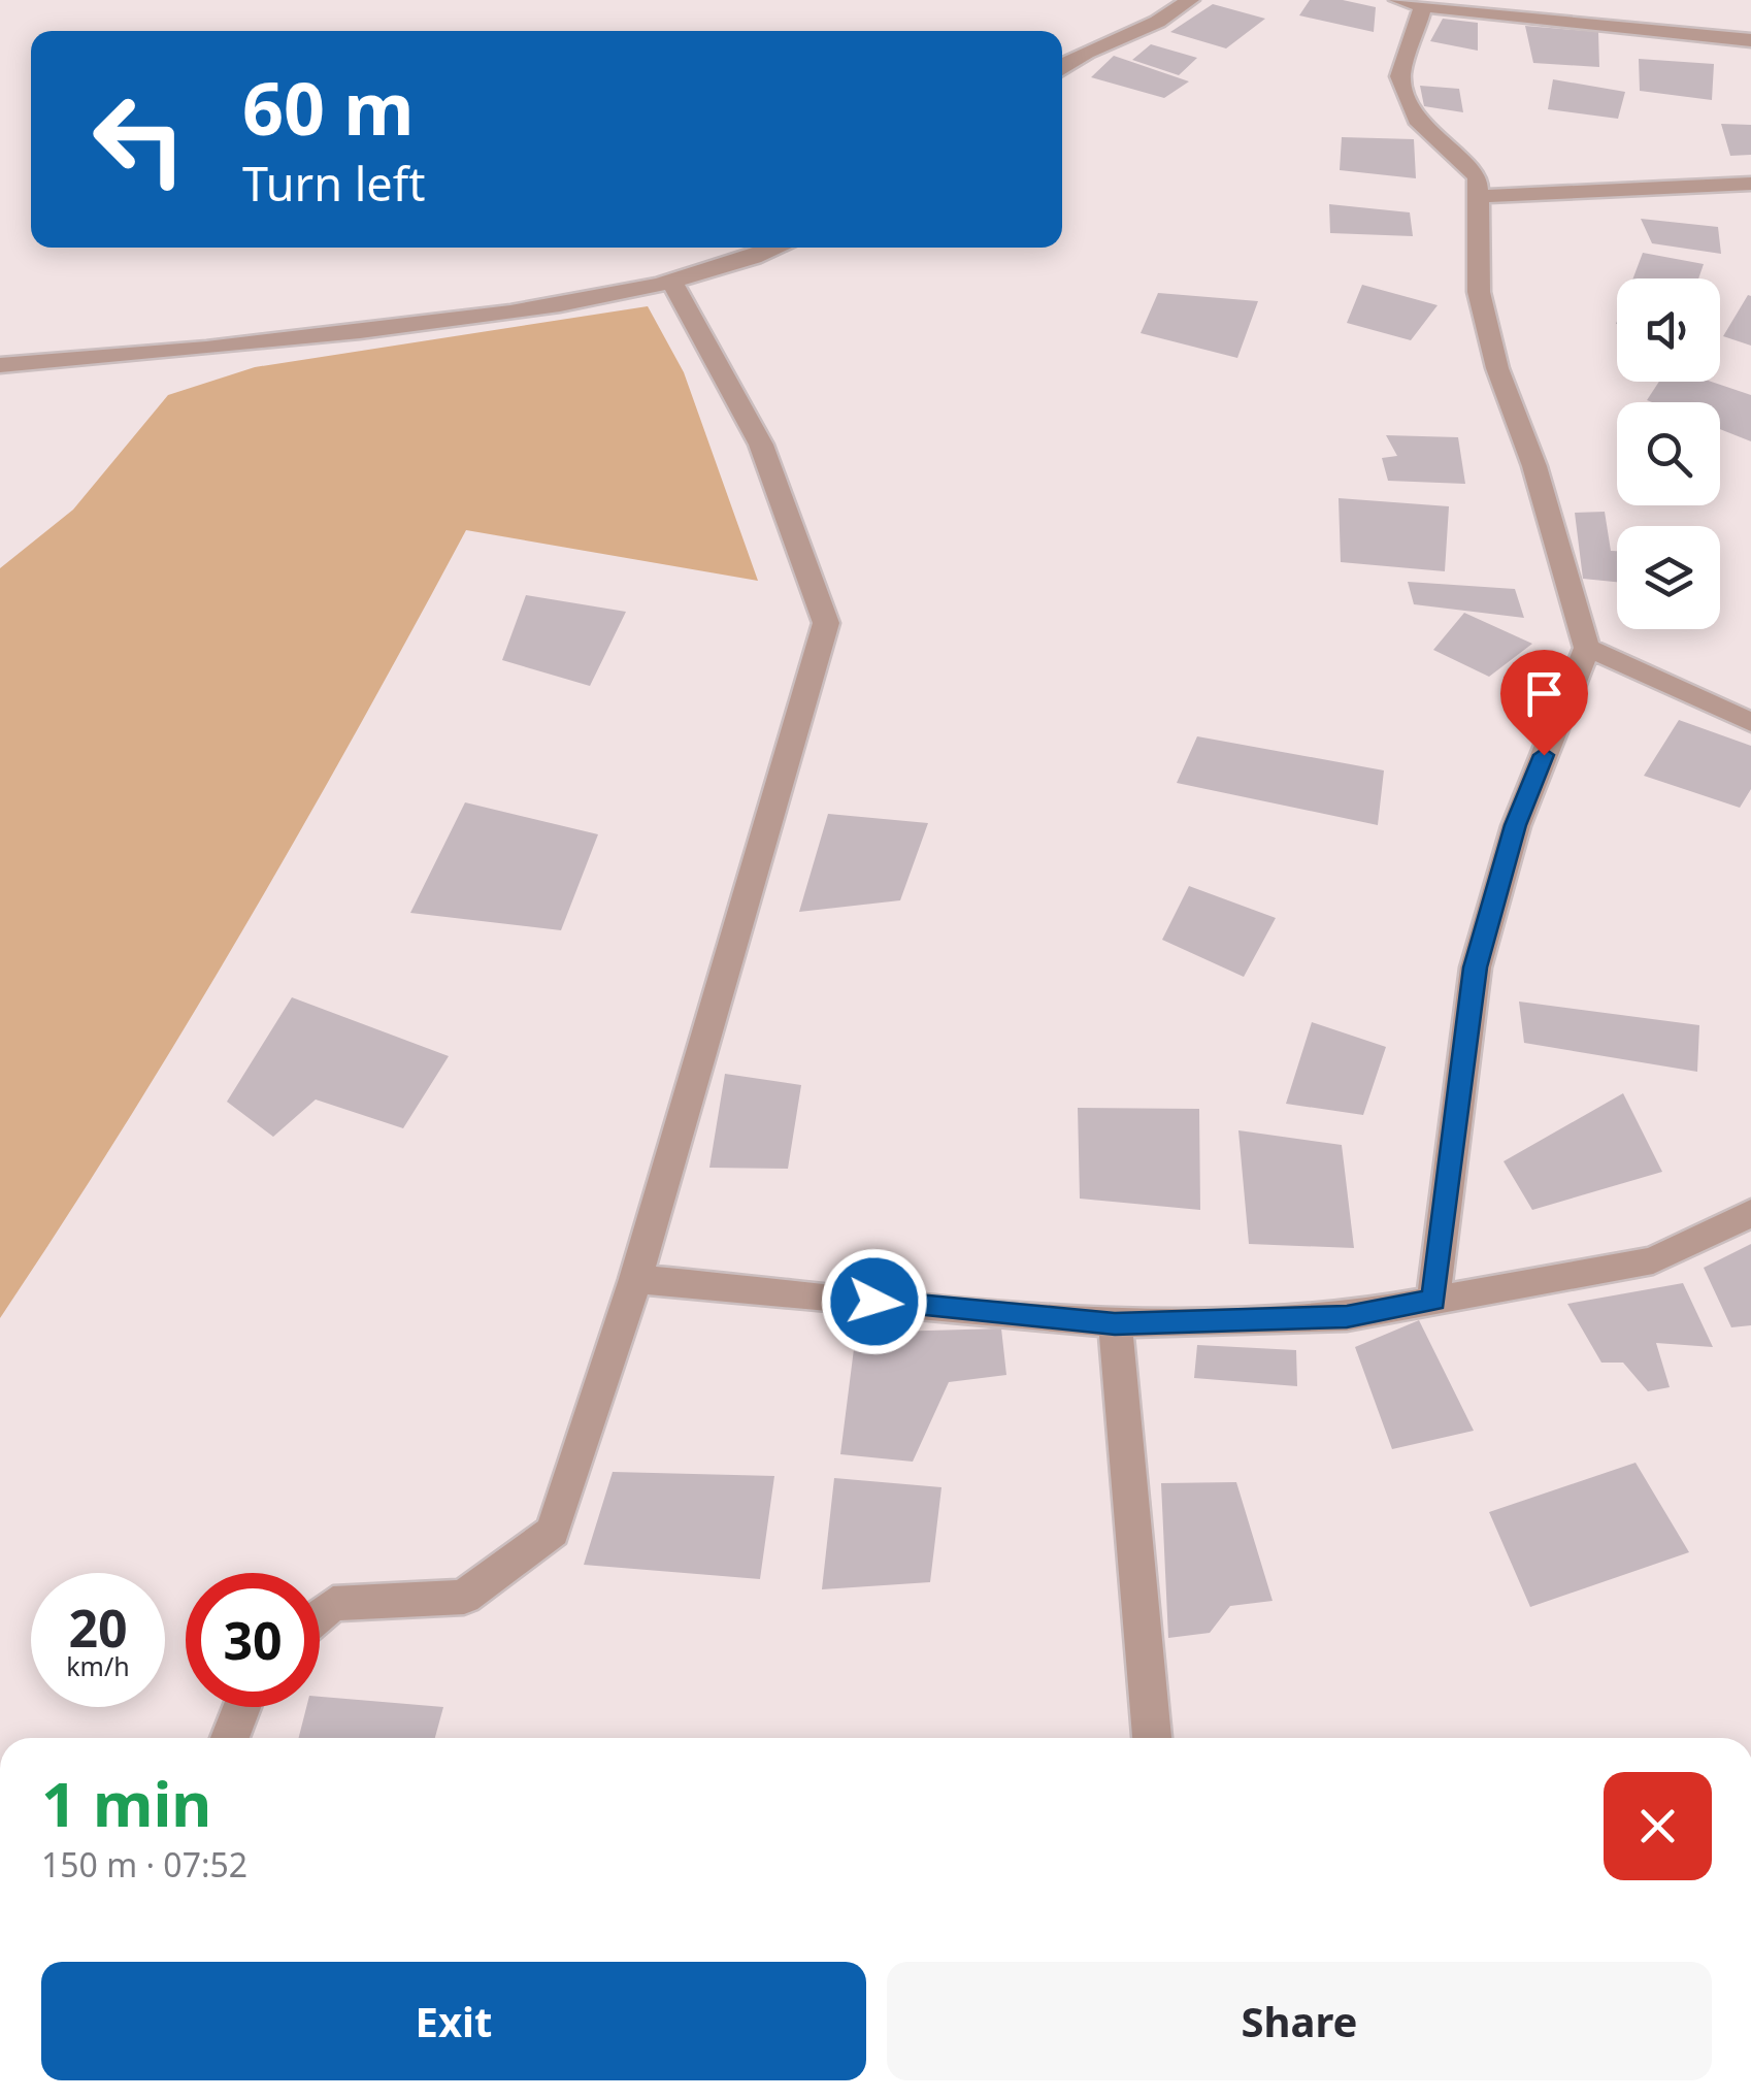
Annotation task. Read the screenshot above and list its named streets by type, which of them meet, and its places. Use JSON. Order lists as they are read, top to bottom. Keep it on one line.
{"page":{"turn":["60 m","Turn left"],"speed":"20 km/h","limit":"30","heading":["1 min","150 m · 07:52"],"buttons":["Exit","Share"]}}
